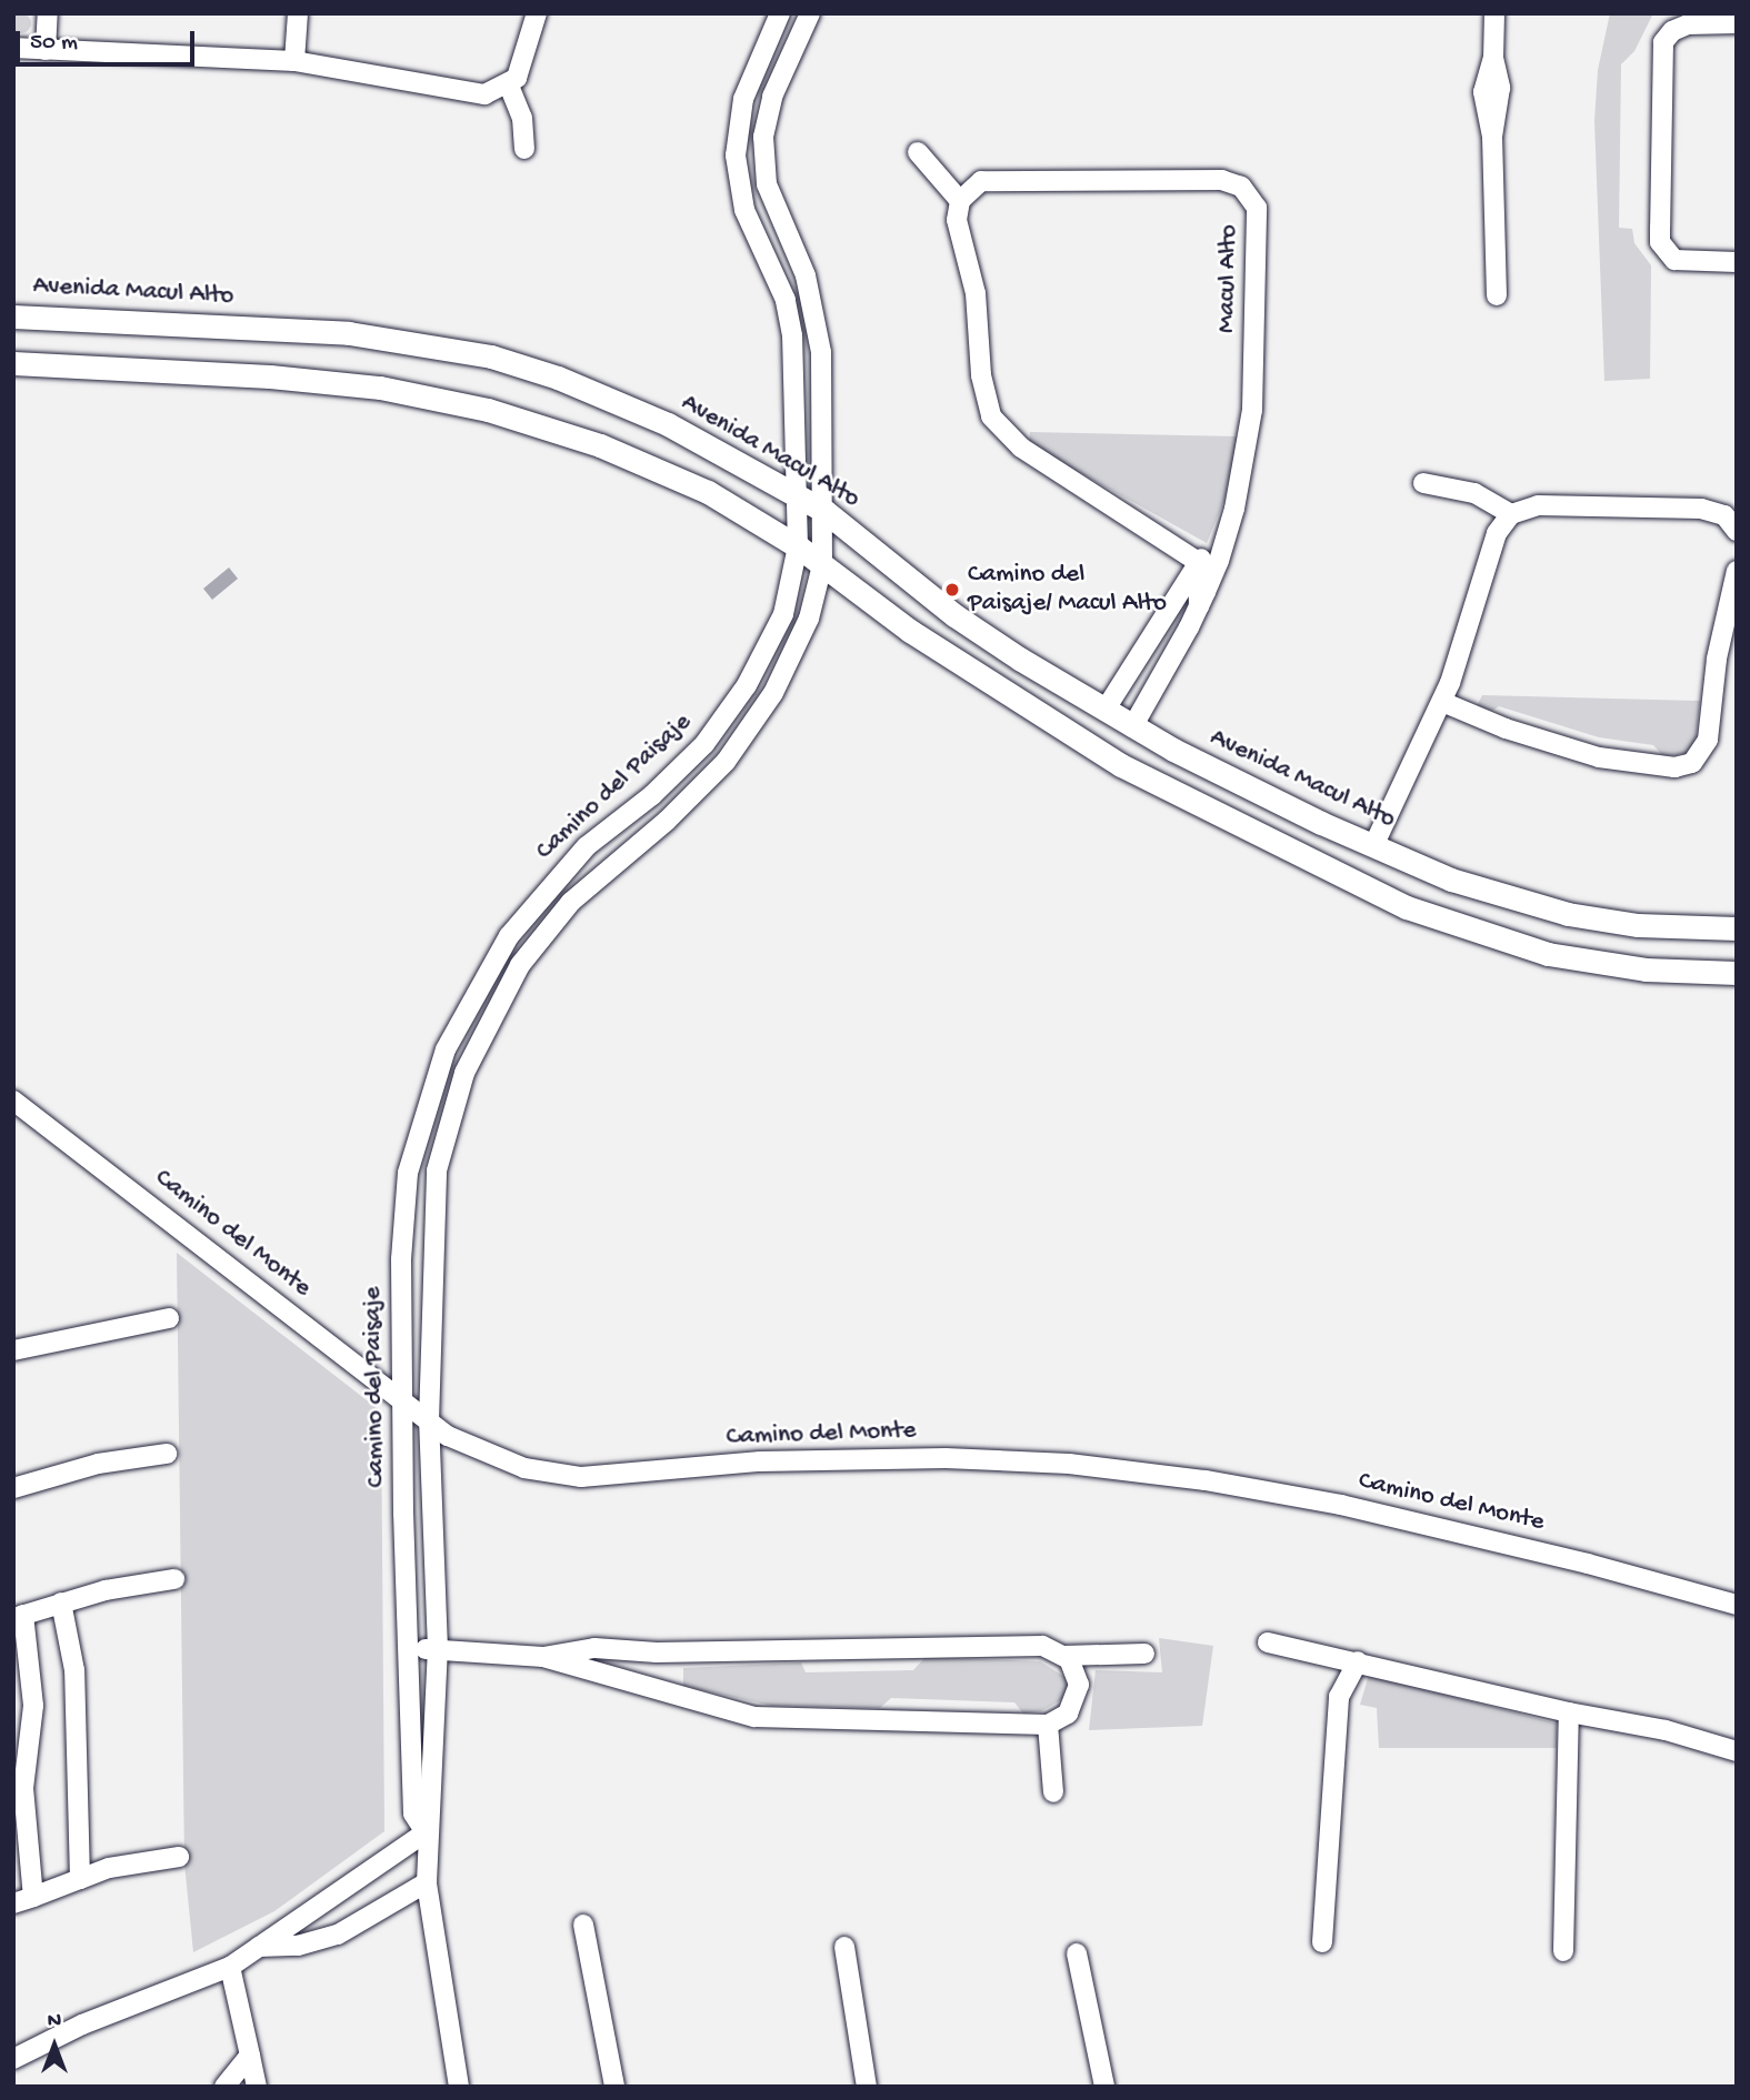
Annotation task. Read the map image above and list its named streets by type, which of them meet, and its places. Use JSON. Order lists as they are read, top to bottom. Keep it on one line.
{"streets":{"street":["Macul Alto","Avenida Macul Alto","Camino del Paisaje","Camino del Monte"]},"crossings":[["Macul Alto","Avenida Macul Alto"],["Avenida Macul Alto","Camino del Paisaje"],["Camino del Paisaje","Camino del Monte"]],"places":["Camino del Paisaje/ Macul Alto"],"scale_bar":"50 m","north":"top"}
